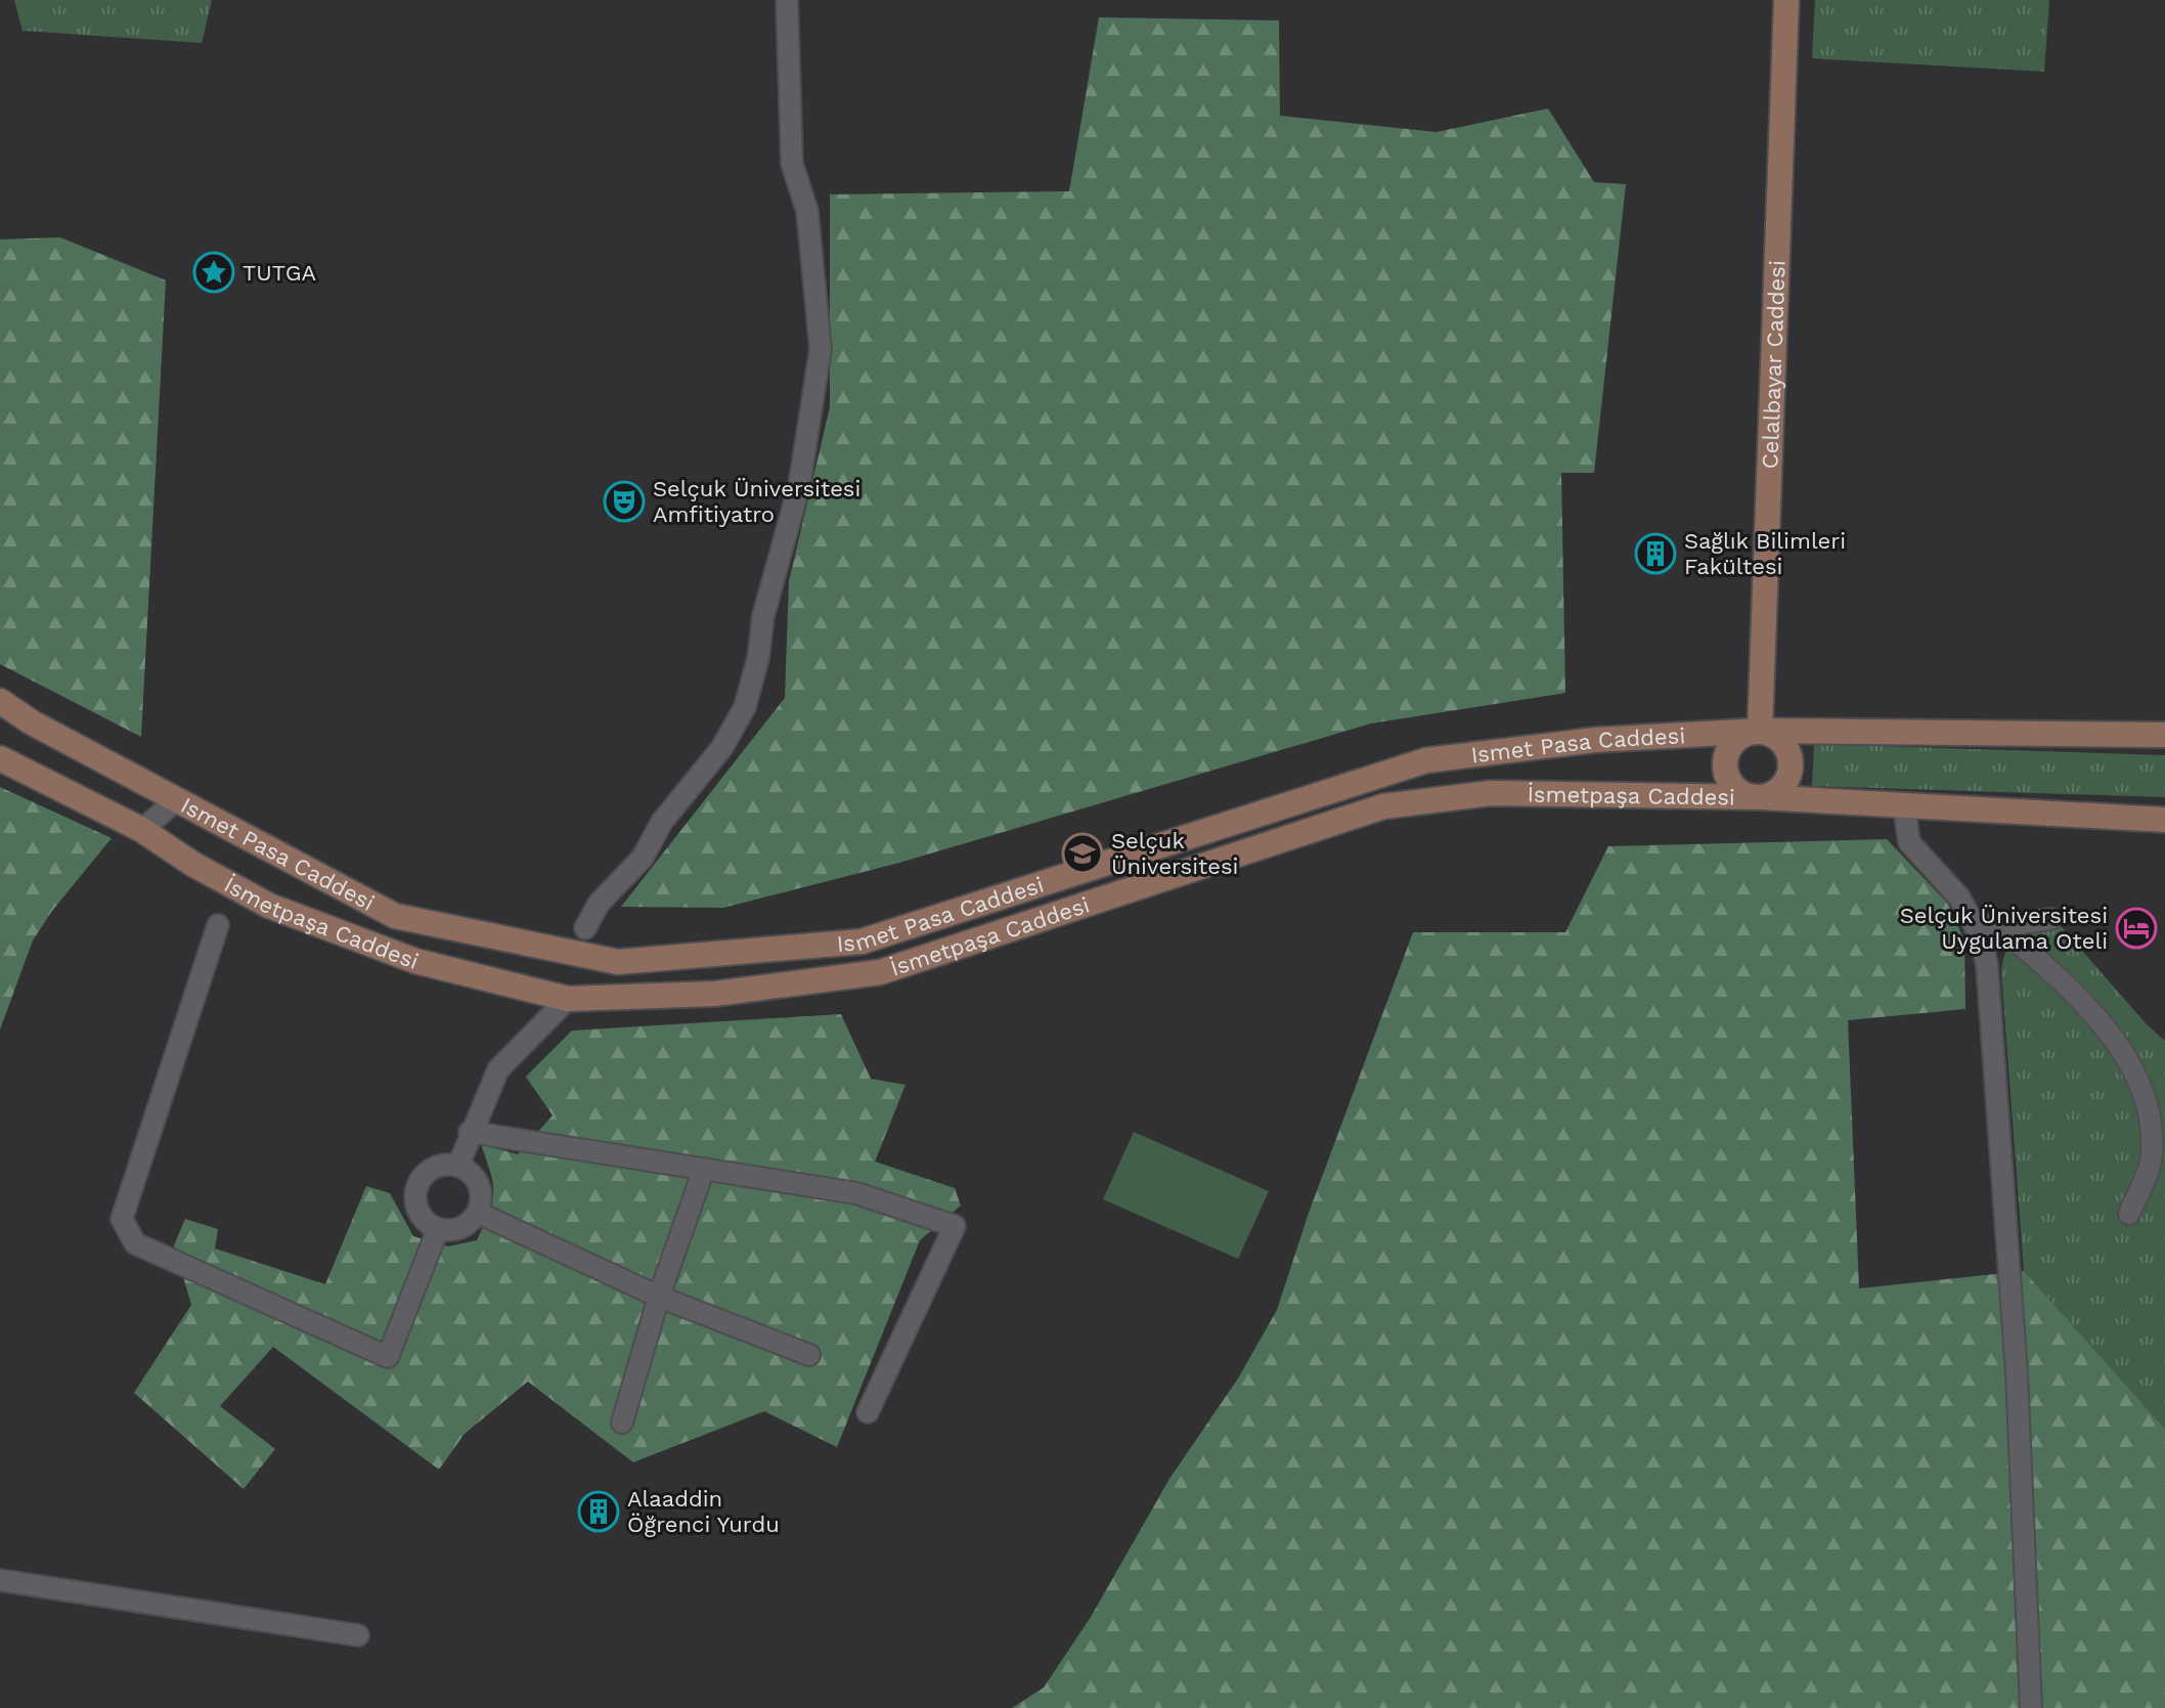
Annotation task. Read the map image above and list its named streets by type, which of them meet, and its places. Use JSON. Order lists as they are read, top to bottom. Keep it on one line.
{"streets":{"main road":["Celalbayar Caddesi","Ismet Pasa Caddesi","İsmetpaşa Caddesi"]},"crossings":[["Celalbayar Caddesi","Ismet Pasa Caddesi"],["Celalbayar Caddesi","İsmetpaşa Caddesi"],["Ismet Pasa Caddesi","İsmetpaşa Caddesi"]],"places":{"place":["TUTGA"],"theatre":["Selçuk Üniversitesi Amfitiyatro"],"building":["Sağlık Bilimleri Fakültesi","Alaaddin Öğrenci Yurdu"],"school or university":["Selçuk Üniversitesi"],"hotel":["Selçuk Üniversitesi Uygulama Oteli"]}}
